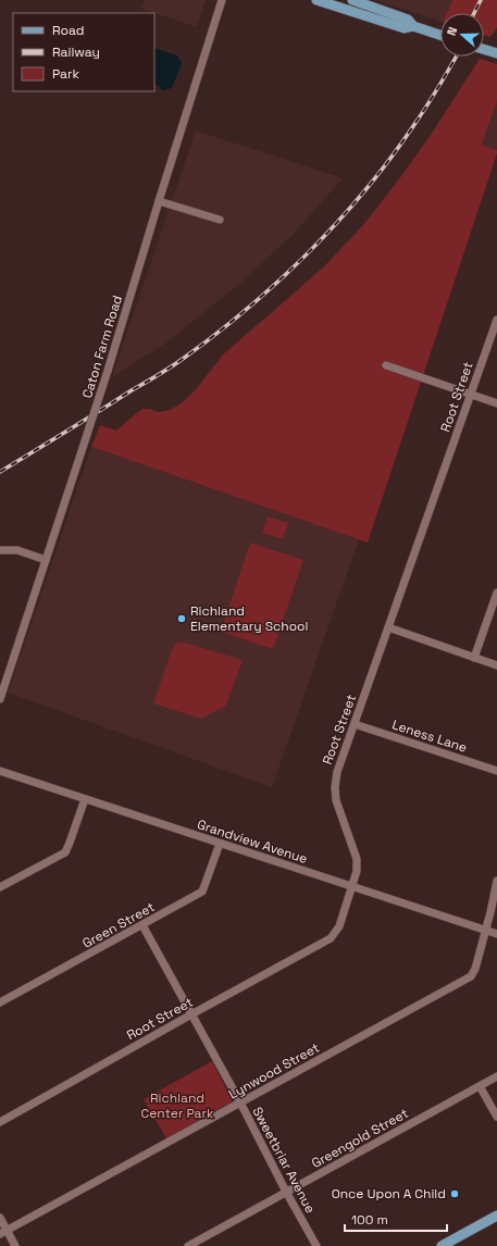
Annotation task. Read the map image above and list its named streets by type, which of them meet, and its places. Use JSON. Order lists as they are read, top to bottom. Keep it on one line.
{"streets":{"street":["Caton Farm Road","Root Street","Leness Lane","Grandview Avenue","Green Street","Lynwood Street","Greengold Street","Sweetbriar Avenue"]},"crossings":[["Root Street","Leness Lane"],["Root Street","Grandview Avenue"],["Root Street","Sweetbriar Avenue"],["Grandview Avenue","Green Street"],["Grandview Avenue","Lynwood Street"],["Green Street","Sweetbriar Avenue"],["Lynwood Street","Sweetbriar Avenue"],["Greengold Street","Sweetbriar Avenue"]],"parks":["Richland Center Park"],"places":["Richland Elementary School","Once Upon A Child"],"legend":["Road","Railway","Park"],"scale_bar":"100 m","north":"left"}
